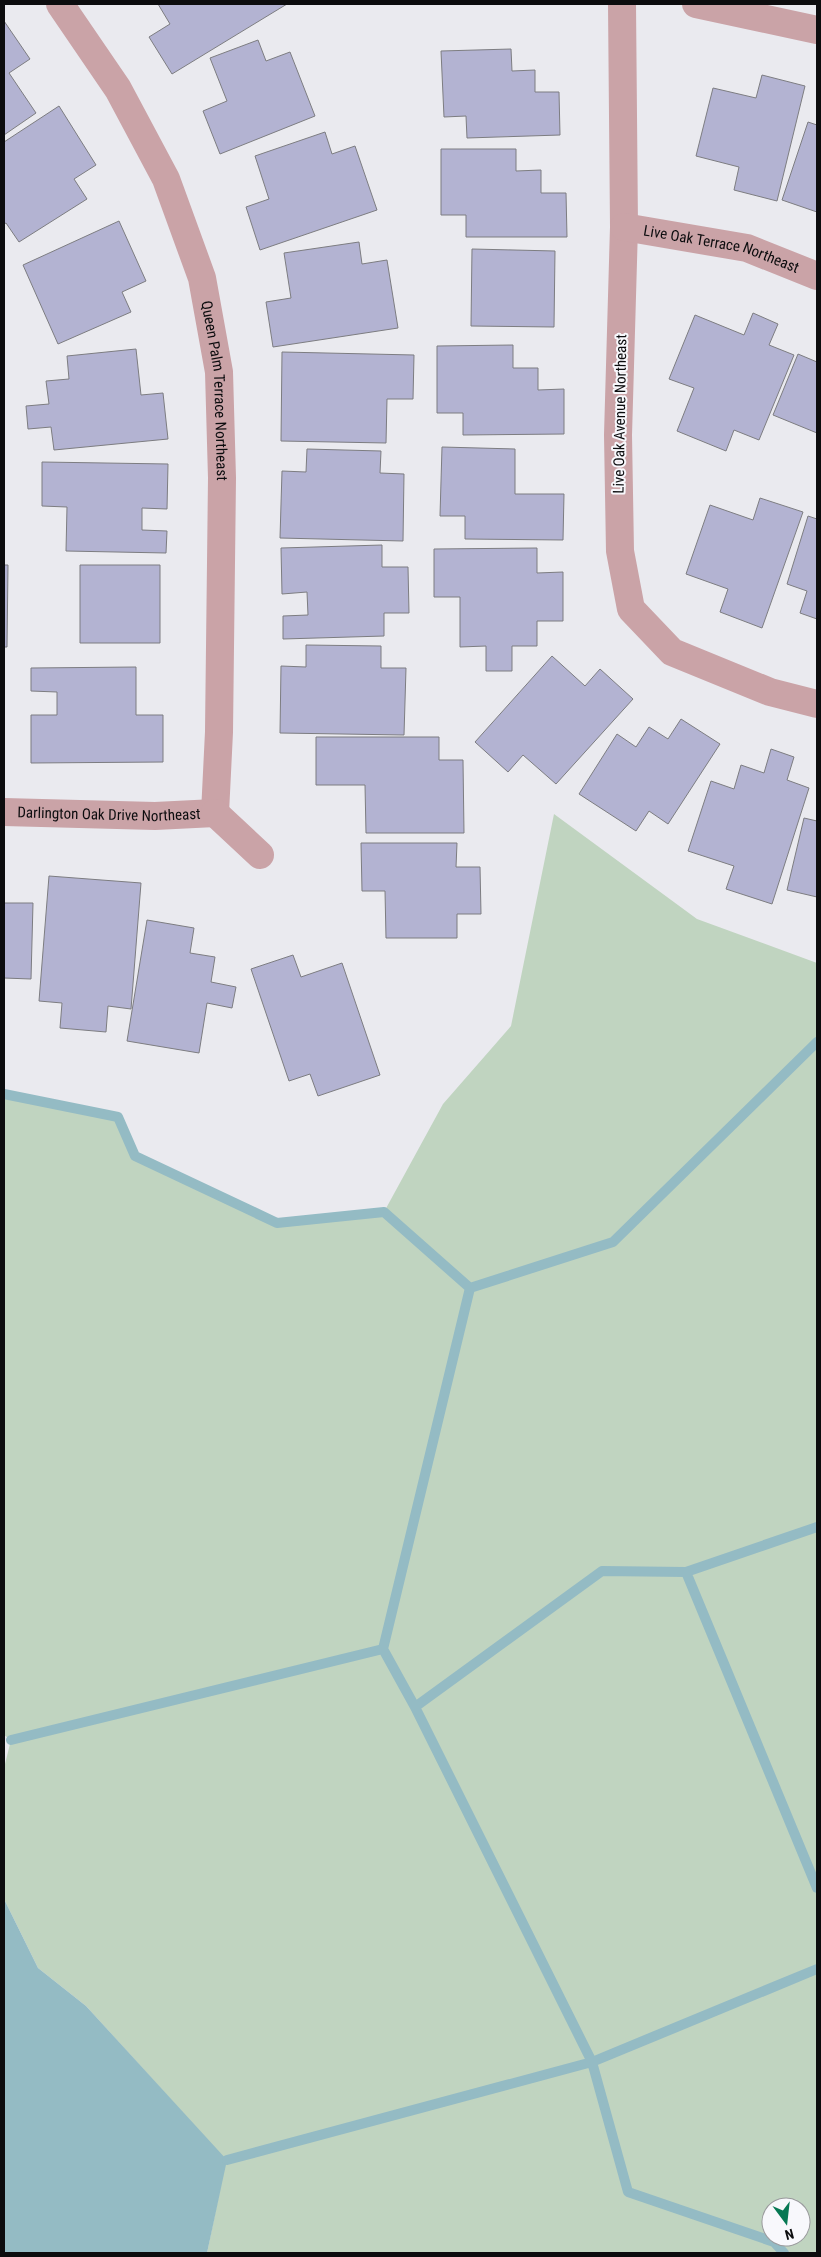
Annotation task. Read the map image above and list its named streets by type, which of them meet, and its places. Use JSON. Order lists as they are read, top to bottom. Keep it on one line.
{"streets":{"street":["Live Oak Terrace Northeast","Queen Palm Terrace Northeast","Live Oak Avenue Northeast","Darlington Oak Drive Northeast"]},"crossings":[["Live Oak Terrace Northeast","Live Oak Avenue Northeast"],["Queen Palm Terrace Northeast","Darlington Oak Drive Northeast"]],"north":"bottom"}
